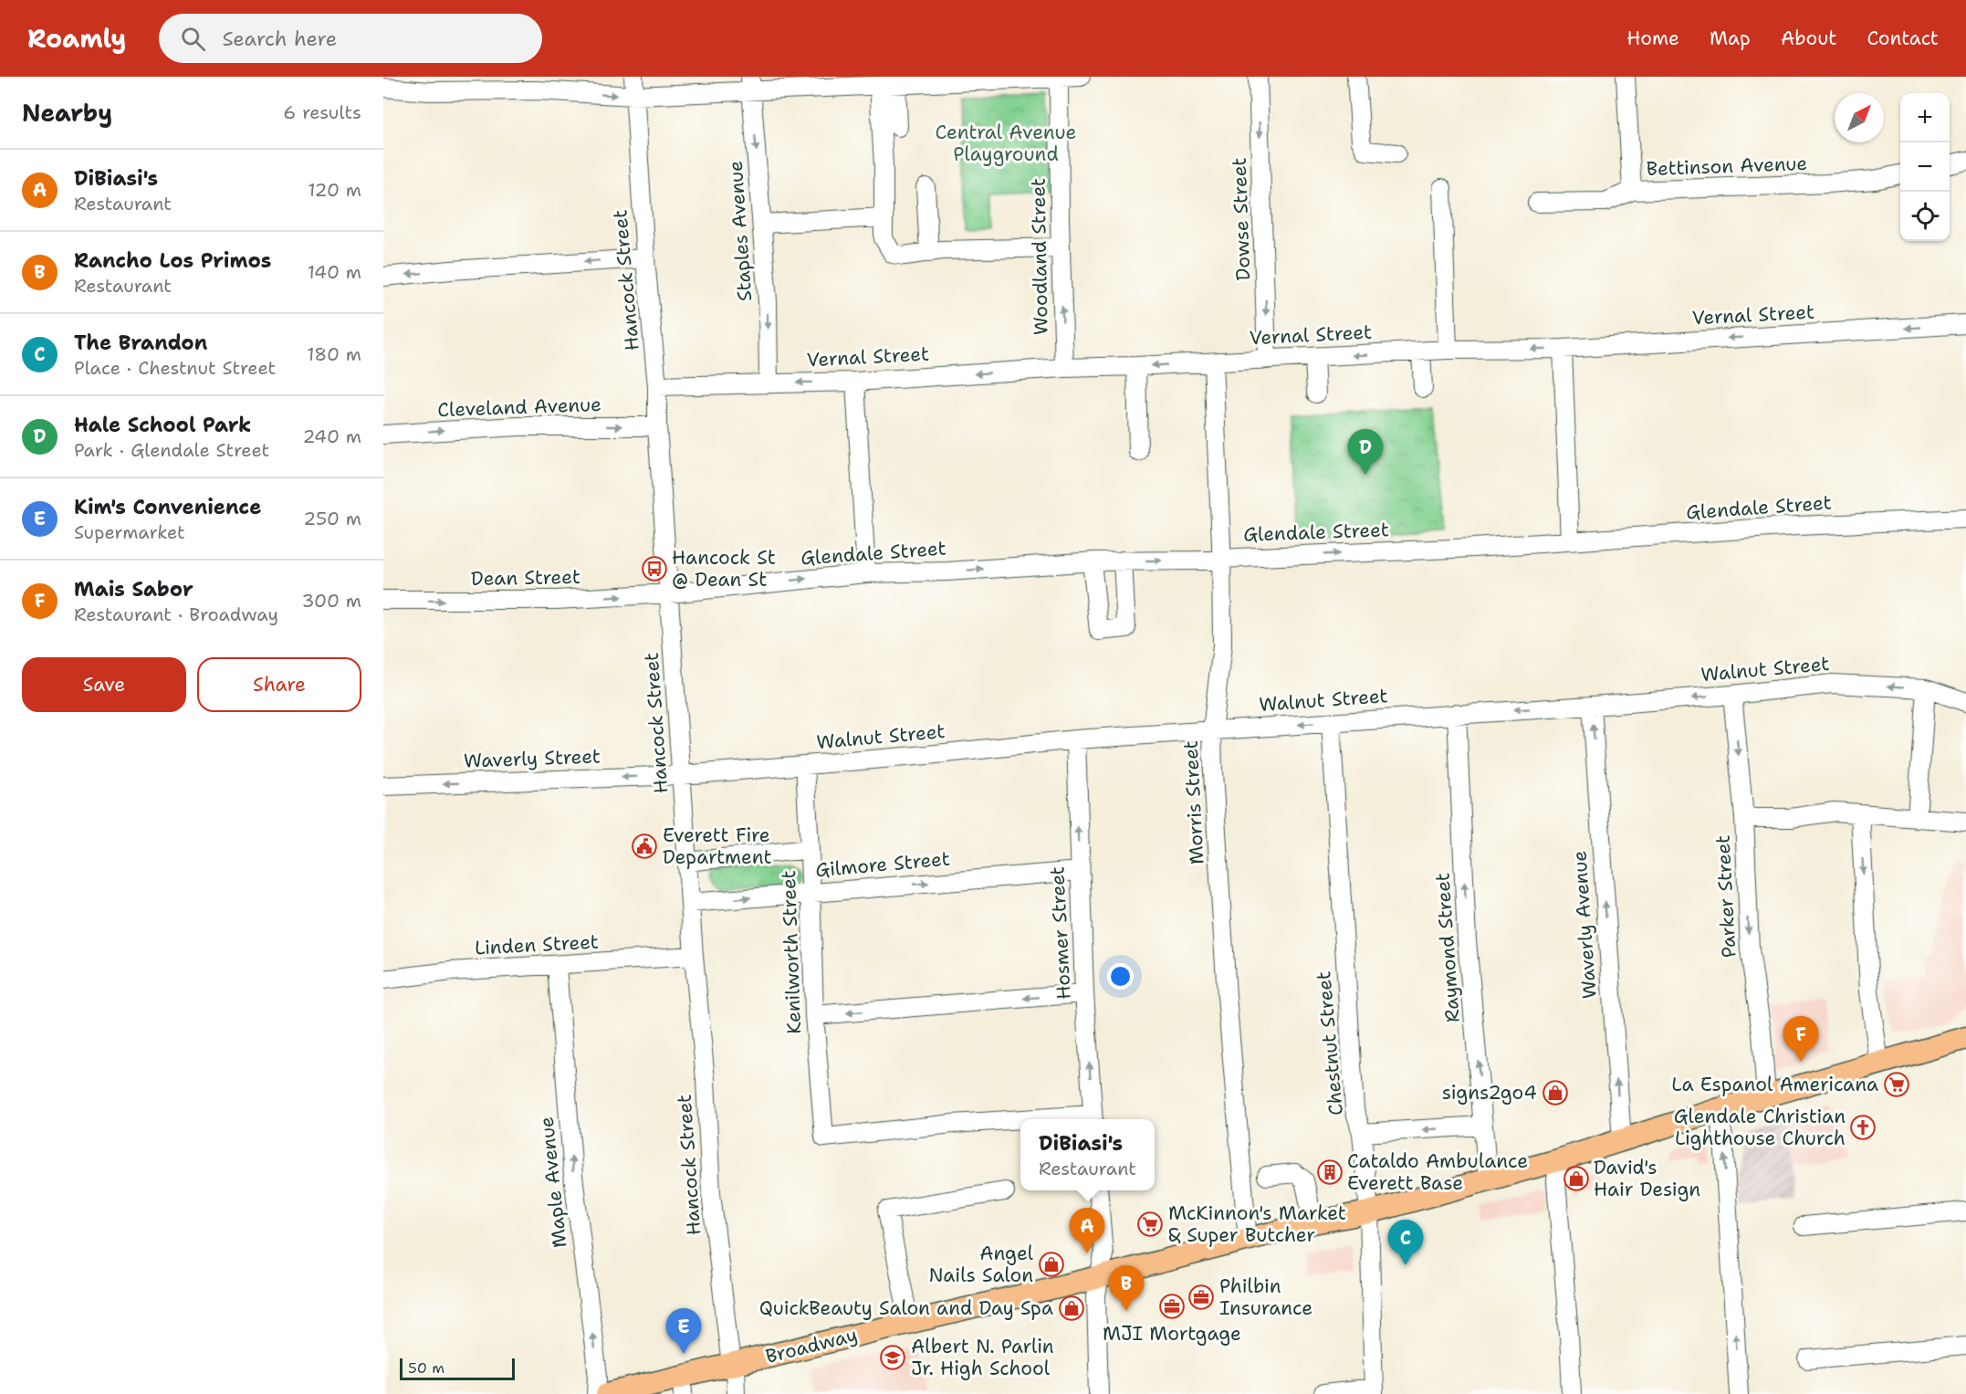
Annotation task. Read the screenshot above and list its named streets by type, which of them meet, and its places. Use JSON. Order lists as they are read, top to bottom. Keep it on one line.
{"streets":{"main road":["Broadway"],"street":["Bettinson Avenue","Dowse Street","Staples Avenue","Woodland Street","Hancock Street","Vernal Street","Cleveland Avenue","Glendale Street","Dean Street","Walnut Street","Waverly Street","Morris Street","Gilmore Street","Parker Street","Waverly Avenue","Hosmer Street","Linden Street","Raymond Street","Kenilworth Street","Chestnut Street","Maple Avenue"]},"crossings":[["Dowse Street","Vernal Street"],["Staples Avenue","Vernal Street"],["Woodland Street","Vernal Street"],["Hancock Street","Vernal Street"],["Hancock Street","Cleveland Avenue"],["Hancock Street","Glendale Street"],["Hancock Street","Dean Street"],["Hancock Street","Walnut Street"],["Hancock Street","Waverly Street"],["Hancock Street","Gilmore Street"],["Hancock Street","Linden Street"],["Hancock Street","Broadway"],["Vernal Street","Morris Street"],["Glendale Street","Dean Street"],["Glendale Street","Morris Street"],["Walnut Street","Waverly Street"],["Walnut Street","Morris Street"],["Walnut Street","Parker Street"],["Walnut Street","Waverly Avenue"],["Walnut Street","Hosmer Street"],["Walnut Street","Raymond Street"],["Walnut Street","Kenilworth Street"],["Walnut Street","Chestnut Street"],["Morris Street","Broadway"],["Gilmore Street","Hosmer Street"],["Gilmore Street","Kenilworth Street"],["Parker Street","Broadway"],["Waverly Avenue","Broadway"],["Linden Street","Maple Avenue"],["Raymond Street","Broadway"],["Chestnut Street","Broadway"]],"one_way":["Dowse Street","Woodland Street","Vernal Street","Glendale Street","Dean Street","Walnut Street","Waverly Street","Waverly Avenue","Hosmer Street","Raymond Street","Maple Avenue"],"parks":["Central Avenue Playground"],"places":{"bus stop":["Hancock St @ Dean St"],"public building":["Everett Fire Department"],"supermarket":["La Espanol Americana","McKinnon's Market & Super Butcher"],"shop":["signs2go4","David's Hair Design","Angel Nails Salon","QuickBeauty Salon and Day Spa"],"church":["Glendale Christian Lighthouse Church"],"building":["Cataldo Ambulance Everett Base"],"office":["Philbin Insurance","MJI Mortgage"],"school or university":["Albert N. Parlin Jr. High School"]},"scale_bar":"50 m","north":"top right","page":{"header":"Roamly","search":"Search here","nav":["Home","Map","About","Contact"],"heading":["Nearby","6 results"],"map_buttons":["+","−"],"list":[{"mark":"A","name":"DiBiasi's","note":"Restaurant","value":"120 m"},{"mark":"B","name":"Rancho Los Primos","note":"Restaurant","value":"140 m"},{"mark":"C","name":"The Brandon","note":"Place · Chestnut Street","value":"180 m"},{"mark":"D","name":"Hale School Park","note":"Park · Glendale Street","value":"240 m"},{"mark":"E","name":"Kim's Convenience","note":"Supermarket","value":"250 m"},{"mark":"F","name":"Mais Sabor","note":"Restaurant · Broadway","value":"300 m"}],"pins":["D","F","A","C","B","E"],"buttons":["Save","Share"],"popup":["DiBiasi's","Restaurant"],"scale":"50 m"}}
